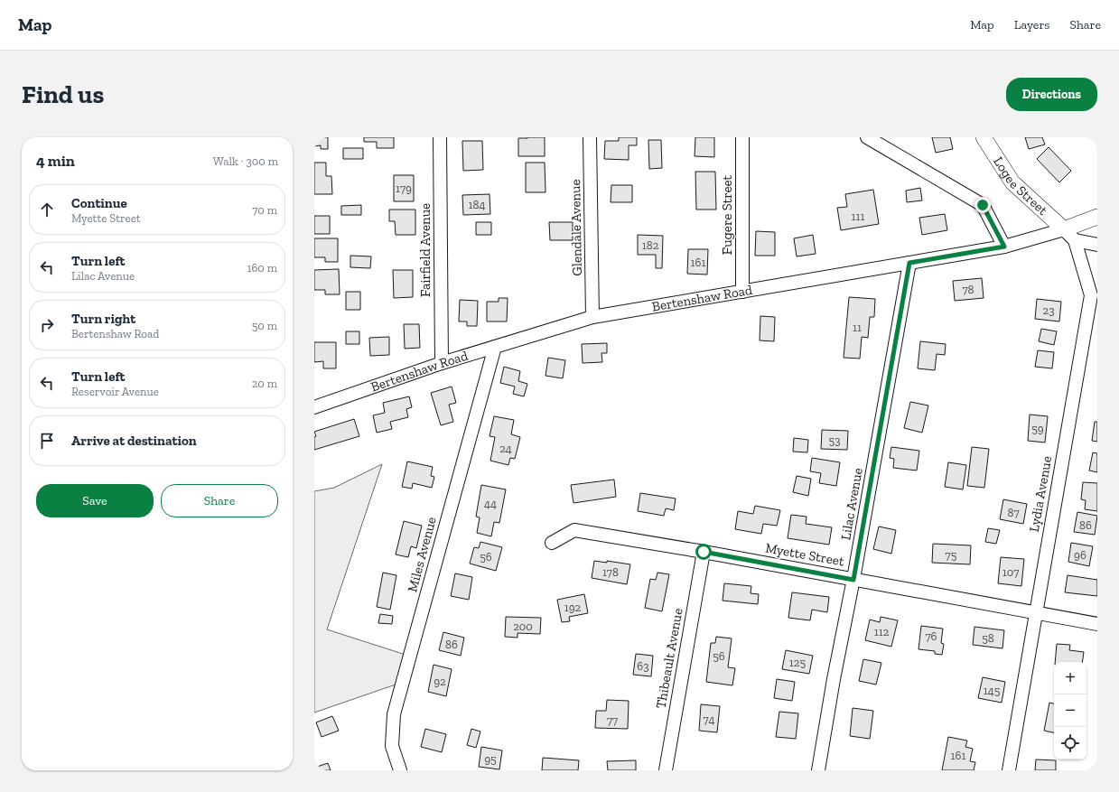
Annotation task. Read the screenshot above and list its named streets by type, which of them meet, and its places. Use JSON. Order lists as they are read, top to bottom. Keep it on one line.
{"streets":{"street":["Logee Street","Fugere Street","Glendale Avenue","Fairfield Avenue","Bertenshaw Road","Lydia Avenue","Lilac Avenue","Miles Avenue","Myette Street","Thibeault Avenue"]},"crossings":[["Logee Street","Bertenshaw Road"],["Logee Street","Lydia Avenue"],["Fugere Street","Bertenshaw Road"],["Glendale Avenue","Bertenshaw Road"],["Fairfield Avenue","Bertenshaw Road"],["Bertenshaw Road","Lydia Avenue"],["Bertenshaw Road","Lilac Avenue"],["Bertenshaw Road","Miles Avenue"],["Lydia Avenue","Myette Street"],["Lilac Avenue","Myette Street"],["Myette Street","Thibeault Avenue"]],"house_numbers":["179","184","111","182","161","78","23","11","59","53","24","44","87","86","75","96","56","178","107","192","200","112","76","58","86","56","125","63","92","145","74","77","161","95"],"page":{"header":"Map","nav":["Map","Layers","Share"],"buttons":["Directions",["Save","Share"]],"title":"Find us","heading":["4 min","Walk · 300 m"],"list":[["Continue","Myette Street","70 m"],["Turn left","Lilac Avenue","160 m"],["Turn right","Bertenshaw Road","50 m"],["Turn left","Reservoir Avenue","20 m"],"Arrive at destination"],"map_buttons":["+","−"]}}
